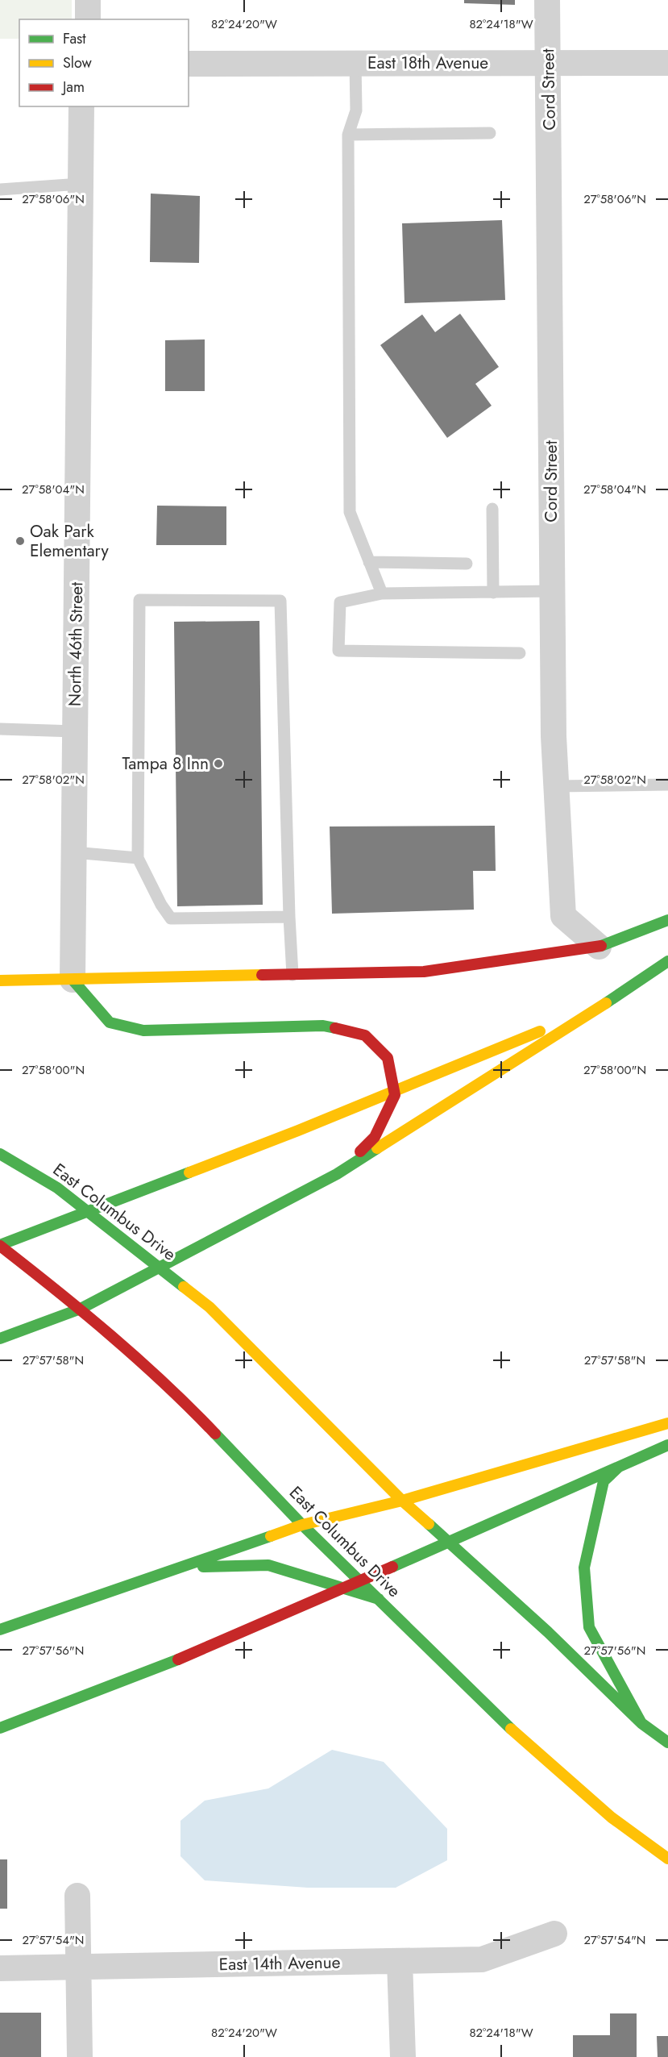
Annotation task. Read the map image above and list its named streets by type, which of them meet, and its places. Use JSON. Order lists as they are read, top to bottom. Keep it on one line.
{"streets":{"main road":["East Columbus Drive"],"street":["East 18th Avenue","Cord Street","North 46th Street","East 14th Avenue"]},"crossings":[["East 18th Avenue","Cord Street"]],"places":["Oak Park Elementary","Tampa 8 Inn"],"legend":["Fast","Slow","Jam"],"coordinates":["82°24'20\"W","82°24'18\"W","27°58'06\"N","27°58'04\"N","27°58'02\"N","27°58'00\"N","27°57'58\"N","27°57'56\"N","27°57'54\"N"]}
